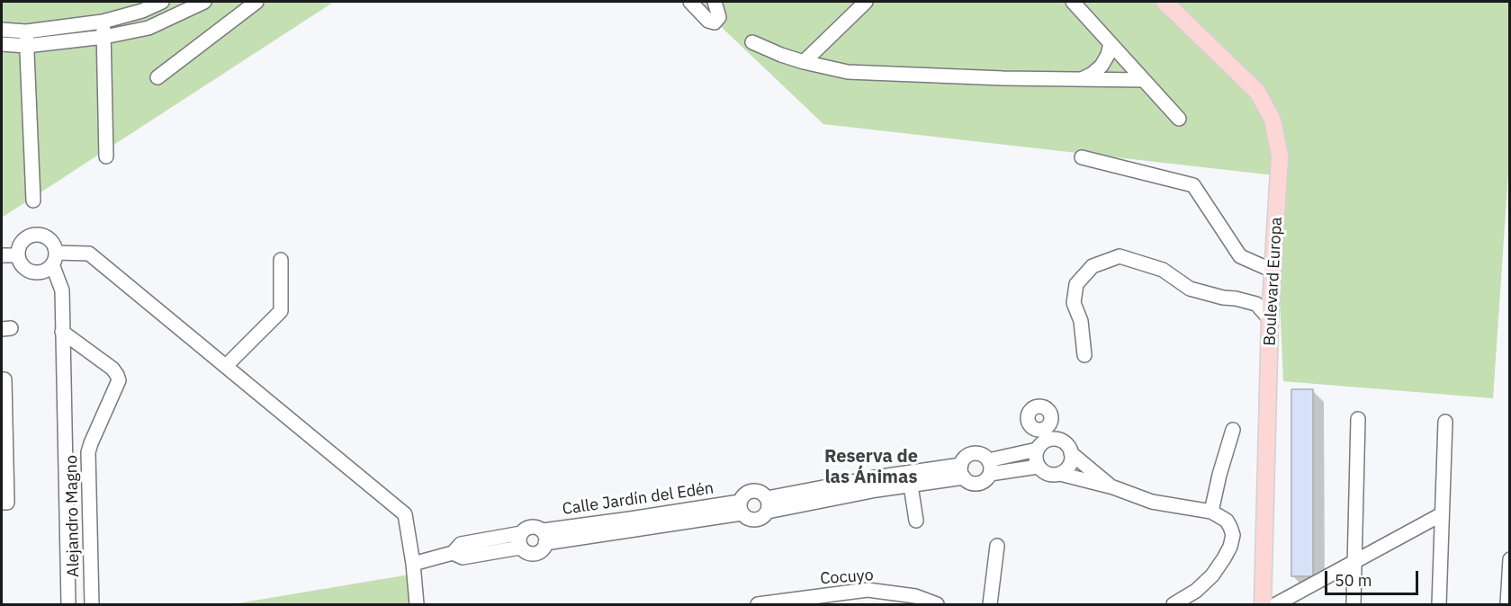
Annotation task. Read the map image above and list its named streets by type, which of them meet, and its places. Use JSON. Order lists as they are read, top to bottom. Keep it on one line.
{"streets":{"main road":["Boulevard Europa"],"street":["Calle Jardín del Edén","Alejandro Magno","Cocuyo"]},"districts":["Reserva de las Ánimas"],"scale_bar":"50 m"}
